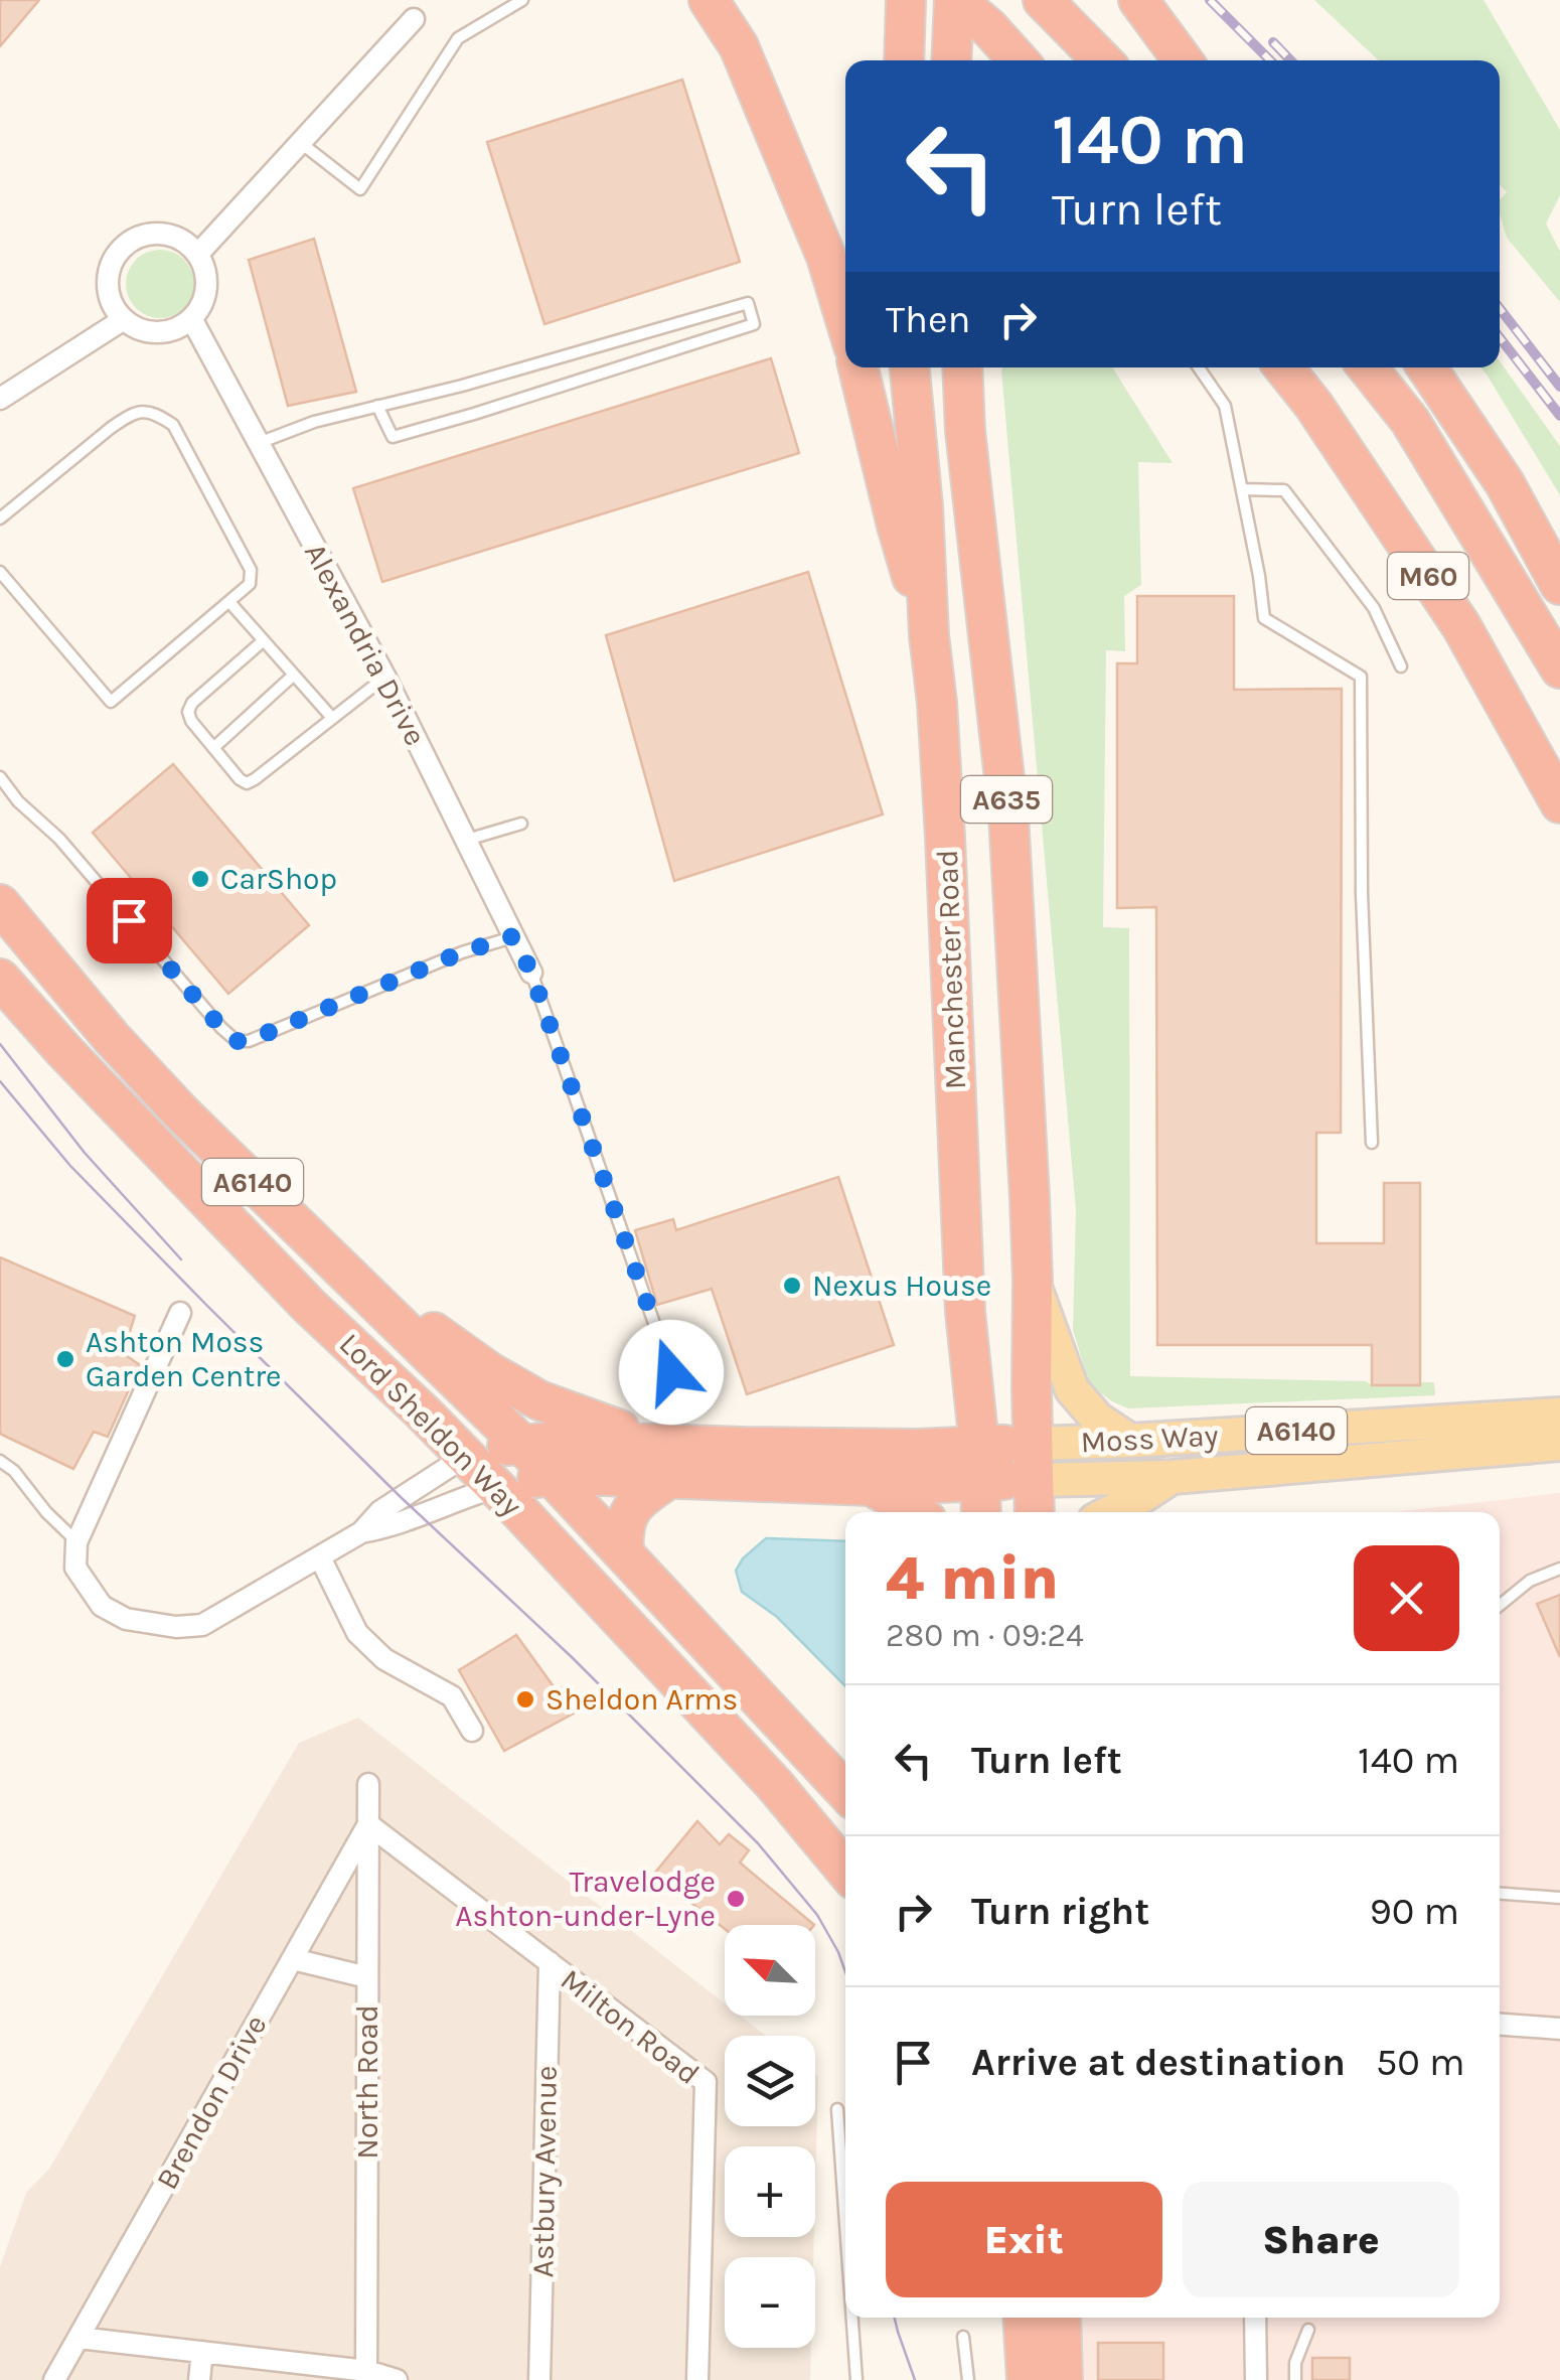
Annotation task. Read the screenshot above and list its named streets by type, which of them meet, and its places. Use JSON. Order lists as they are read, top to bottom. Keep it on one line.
{"streets":{"highway":["M60","A635","Manchester Road","A6140","Lord Sheldon Way","Moss Way"],"street":["Alexandria Drive","Milton Road","North Road","Brendon Drive","Astbury Avenue"]},"crossings":[["Manchester Road","Lord Sheldon Way"],["Manchester Road","Moss Way"],["A6140","Lord Sheldon Way"],["Lord Sheldon Way","Moss Way"],["Milton Road","North Road"],["Milton Road","Brendon Drive"],["Milton Road","Astbury Avenue"],["North Road","Brendon Drive"]],"places":["CarShop","Nexus House","Ashton Moss Garden Centre","Sheldon Arms","Travelodge Ashton-under-Lyne"],"north":"top left","page":{"turn":["140 m","Turn left"],"then":"Then","heading":["4 min","280 m · 09:24"],"list":[{"name":"Turn left","value":"140 m"},{"name":"Turn right","value":"90 m"},{"name":"Arrive at destination","value":"50 m"}],"map_buttons":["+","−"],"buttons":["Exit","Share"]}}
